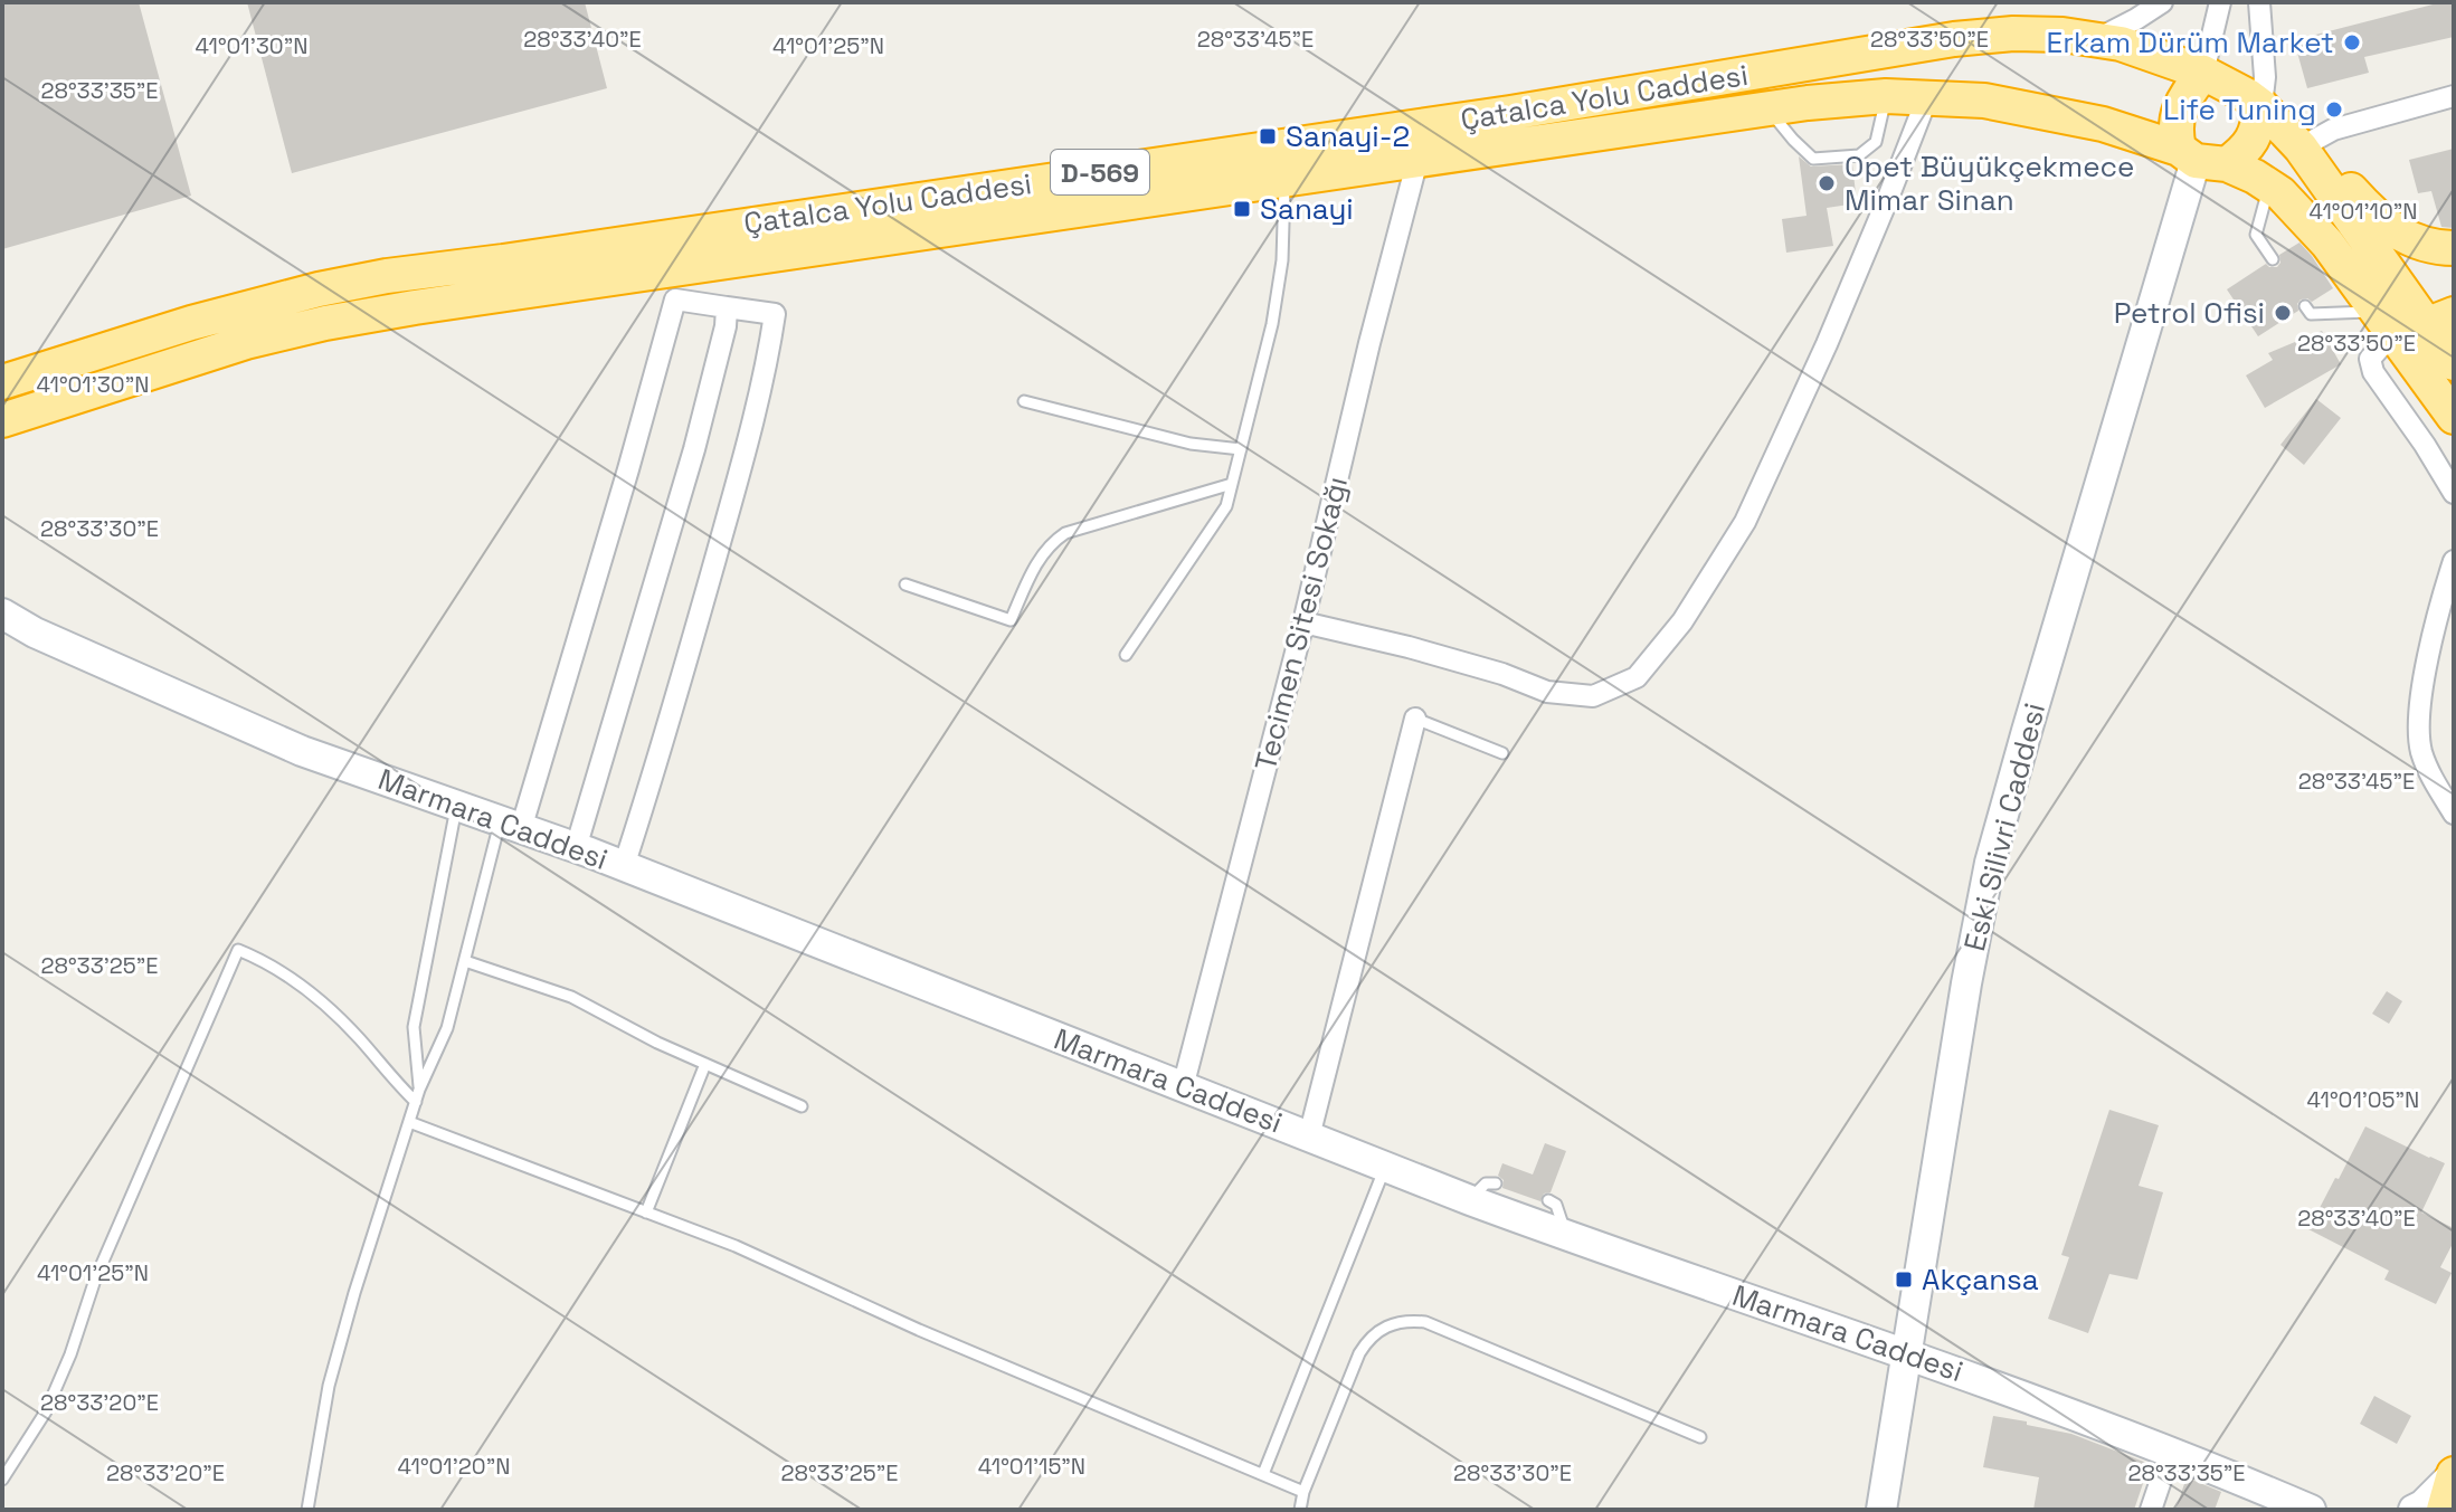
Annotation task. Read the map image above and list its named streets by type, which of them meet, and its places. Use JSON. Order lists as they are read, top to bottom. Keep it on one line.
{"streets":{"highway":["Çatalca Yolu Caddesi","D-569"],"main road":["Marmara Caddesi","Eski Silivri Caddesi"],"street":["Tecimen Sitesi Sokağı"]},"crossings":[["Çatalca Yolu Caddesi","D-569"],["Çatalca Yolu Caddesi","Tecimen Sitesi Sokağı"],["Çatalca Yolu Caddesi","Eski Silivri Caddesi"],["D-569","Eski Silivri Caddesi"],["Tecimen Sitesi Sokağı","Marmara Caddesi"],["Marmara Caddesi","Eski Silivri Caddesi"]],"places":{"other":["Erkam Dürüm Market","Life Tuning","Opet Büyükçekmece Mimar Sinan","Petrol Ofisi"],"transit":["Sanayi-2","Sanayi","Akçansa"]},"coordinates":["28°33'40\"E","28°33'45\"E","28°33'50\"E","41°01'30\"N","41°01'25\"N","28°33'35\"E","41°01'10\"N","28°33'30\"E","28°33'25\"E","41°01'05\"N","28°33'20\"E","41°01'20\"N","41°01'15\"N"]}
